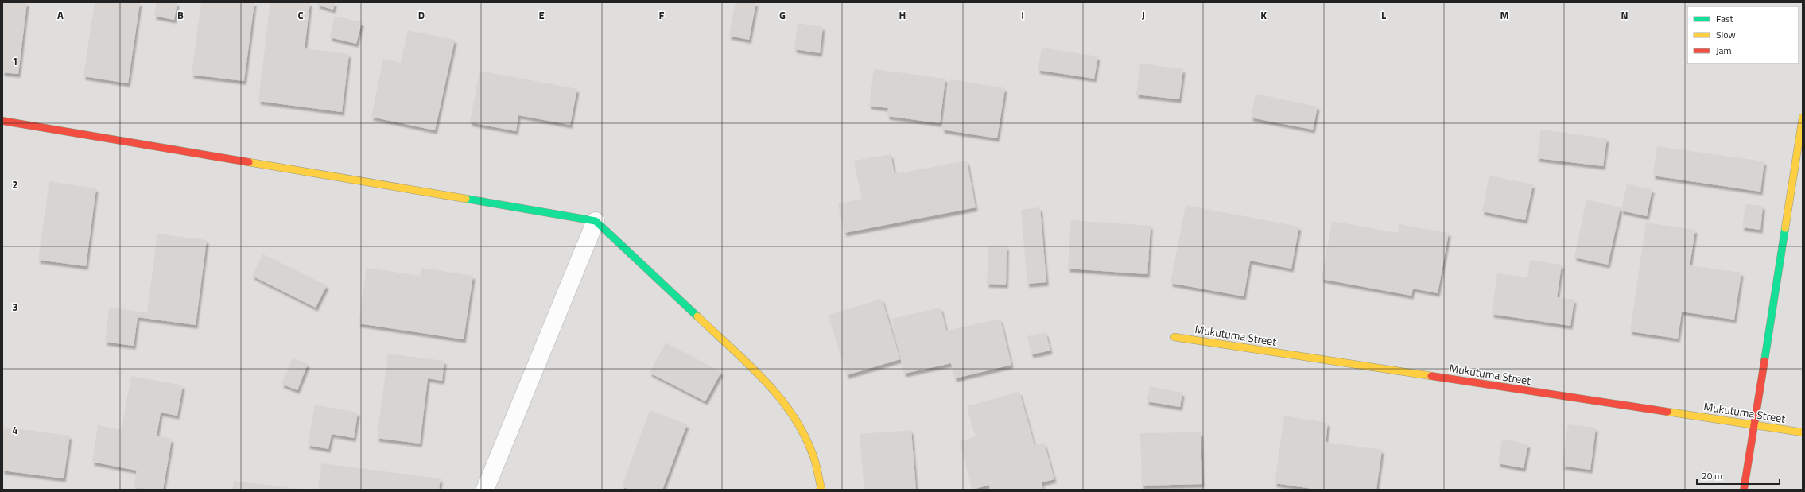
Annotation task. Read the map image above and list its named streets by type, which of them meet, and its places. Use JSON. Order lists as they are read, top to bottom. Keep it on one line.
{"streets":{"street":["Mukutuma Street"]},"legend":["Fast","Slow","Jam"],"scale_bar":"20 m","grid":{"columns":["A","B","C","D","E","F","G","H","I","J","K","L","M","N"],"rows":["1","2","3","4"]}}
